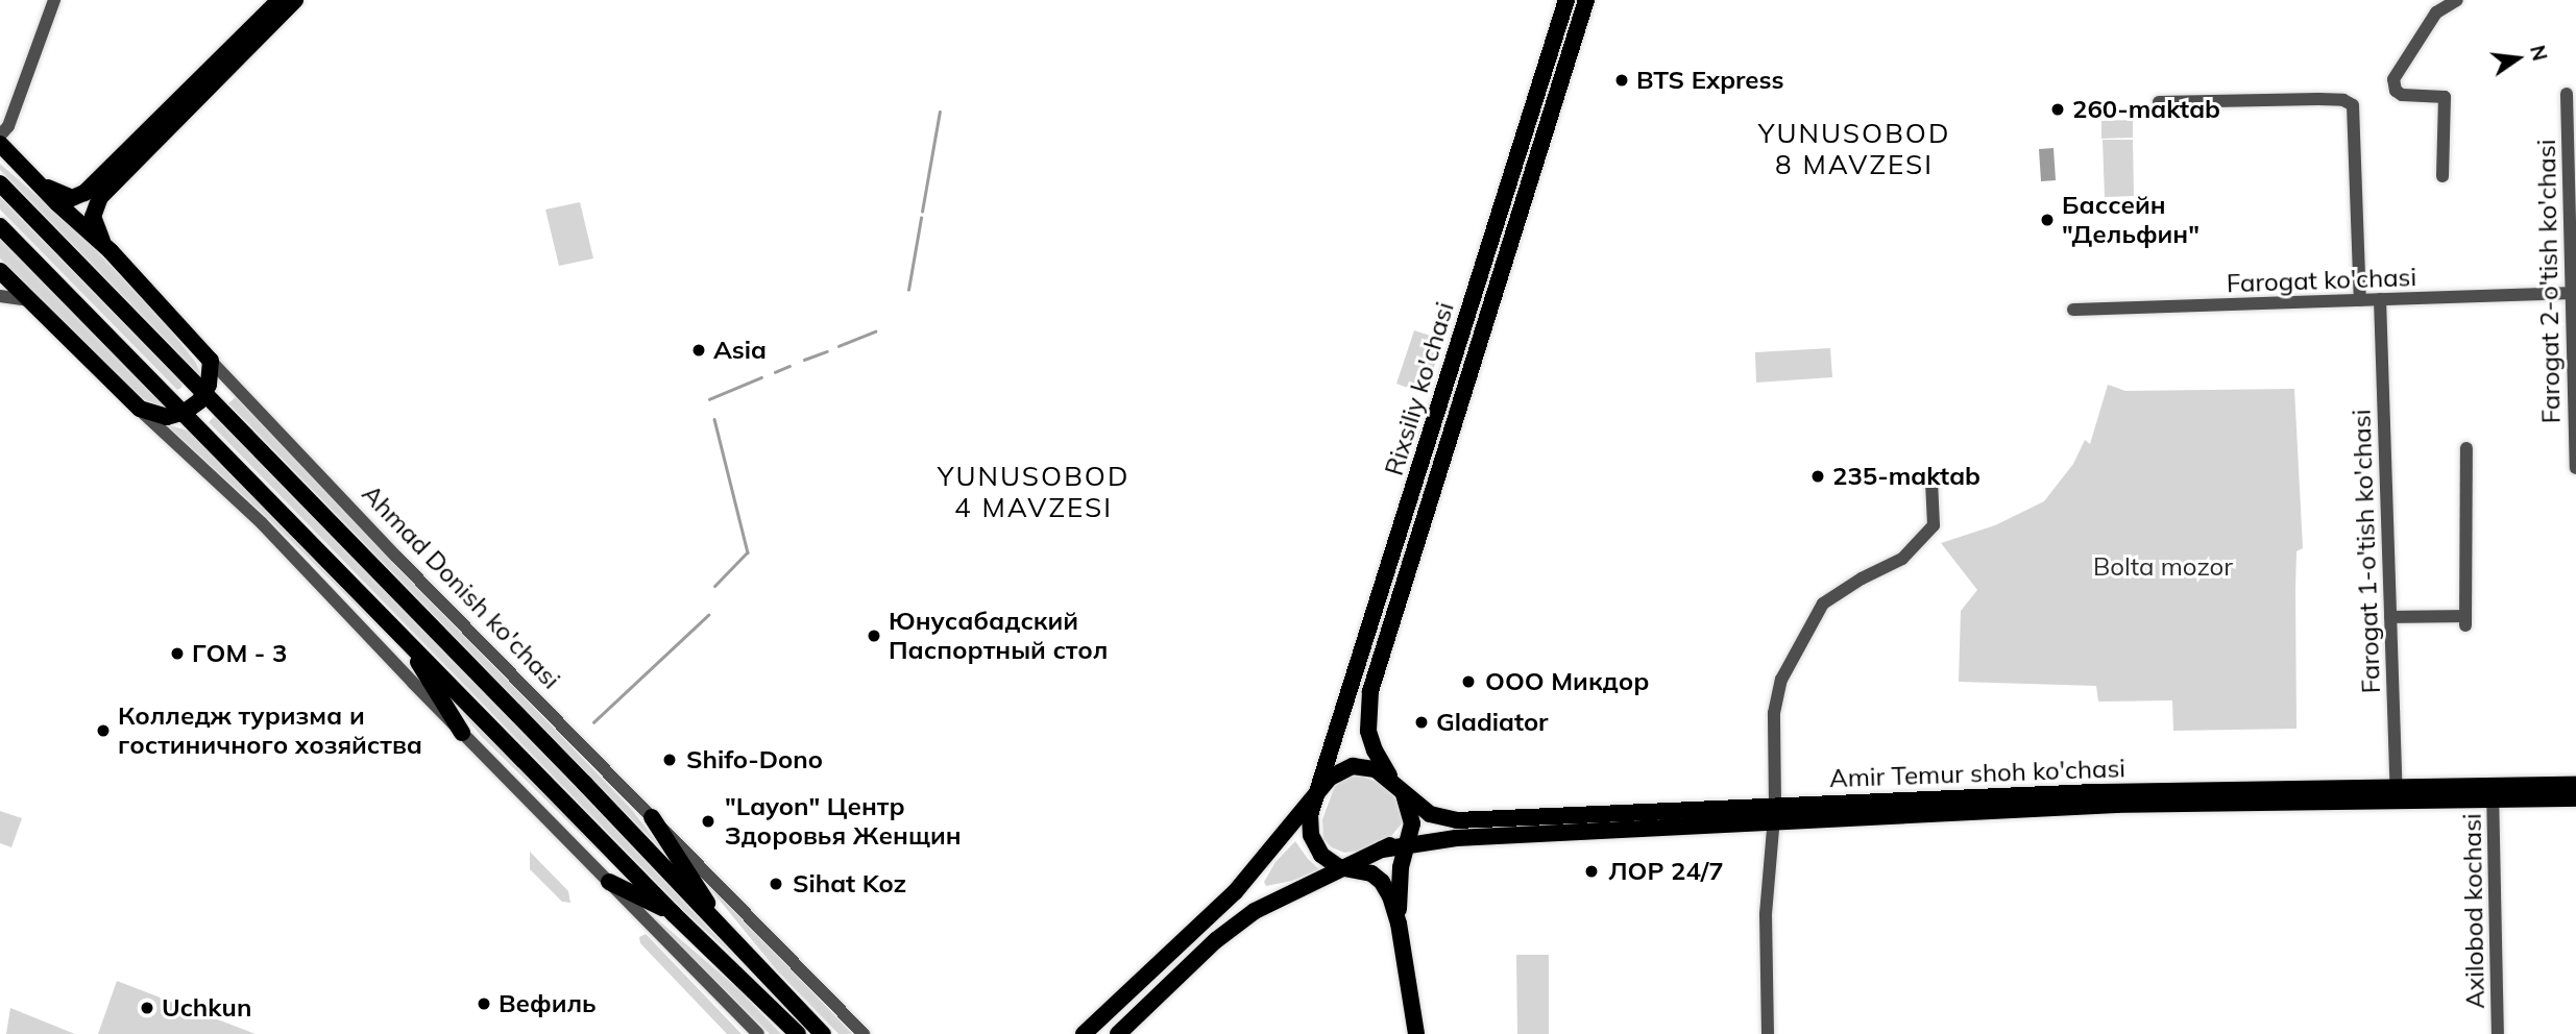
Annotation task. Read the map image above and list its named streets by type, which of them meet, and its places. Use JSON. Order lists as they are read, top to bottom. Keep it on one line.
{"streets":{"main road":["Rixsiliy ko'chasi","Ahmad Donish ko'chasi","Amir Temur shoh ko'chasi"],"street":["Farogat ko'chasi","Farogat 2-o'tish ko'chasi","Farogat 1-o'tish ko'chasi","Axilobod kochasi"]},"crossings":[["Farogat ko'chasi","Farogat 2-o'tish ko'chasi"],["Farogat ko'chasi","Farogat 1-o'tish ko'chasi"],["Rixsiliy ko'chasi","Amir Temur shoh ko'chasi"],["Farogat 1-o'tish ko'chasi","Amir Temur shoh ko'chasi"],["Amir Temur shoh ko'chasi","Axilobod kochasi"]],"districts":["YUNUSOBOD 8 MAVZESI","YUNUSOBOD 4 MAVZESI"],"parks":["Bolta mozor"],"places":["BTS Express","260-maktab","Бассейн \"Дельфин\"","Asia","235-maktab","Юнусабадский Паспортный стол","ГОМ - 3","ООО Микдор","Gladiator","Колледж туризма и гостиничного хозяйства","Shifo-Dono","\"Layon\" Центр Здоровья Женщин","ЛОР 24/7","Sihat Koz","Вефиль","Uchkun"],"north":"right"}
